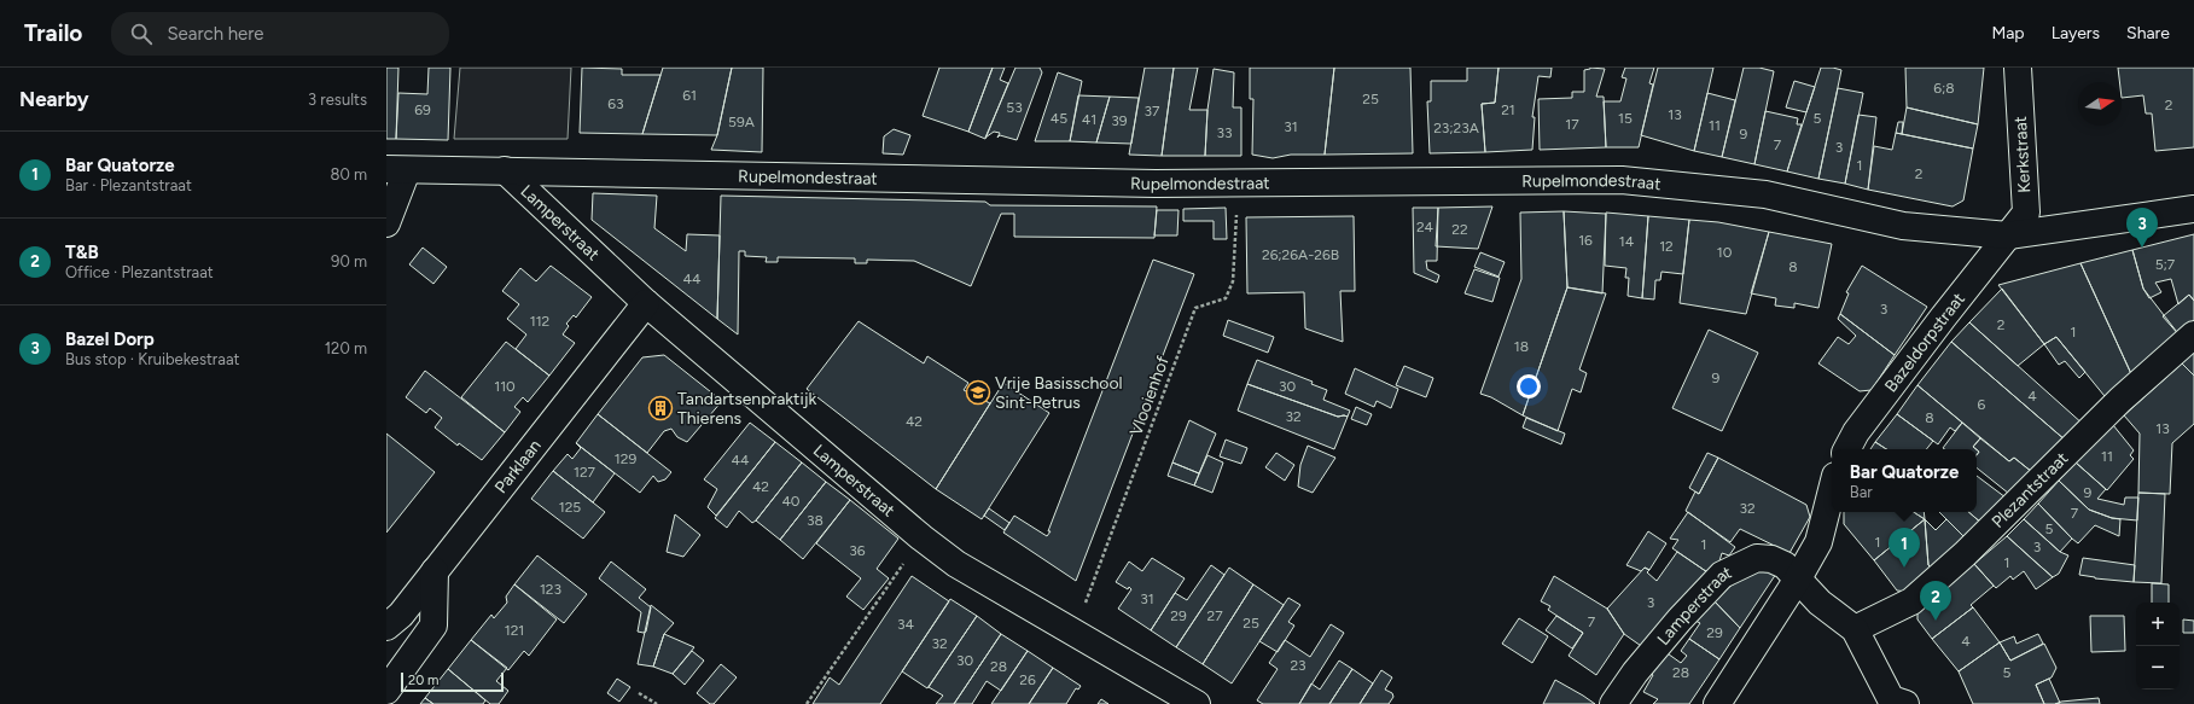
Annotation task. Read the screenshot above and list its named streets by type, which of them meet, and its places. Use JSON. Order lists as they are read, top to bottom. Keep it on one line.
{"streets":{"street":["Kerkstraat","Rupelmondestraat","Lamperstraat","Bazeldorpstraat","Parklaan","Plezantstraat"],"path":["Vlooienhof"]},"crossings":[["Kerkstraat","Rupelmondestraat"],["Kerkstraat","Bazeldorpstraat"],["Rupelmondestraat","Lamperstraat"],["Rupelmondestraat","Bazeldorpstraat"],["Rupelmondestraat","Vlooienhof"],["Lamperstraat","Vlooienhof"],["Lamperstraat","Parklaan"],["Lamperstraat","Plezantstraat"]],"places":{"school or university":["Vrije Basisschool Sint-Petrus"],"building":["Tandartsenpraktijk Thierens"]},"house_numbers":["6;8","61","25","63","2","53","69","21","37","13","45","15","5","41","39","59A","17","11","31","23;23A","33","9","7","3","1","2","24","22","16","14","12","10","26;26A-26B","5;7","8","44","3","112","2","1","18","9","110","30","4","6","32","8","42","13","11","129","44","127","42","9","40","125","32","7","38","5","1","1","3","36","1","123","31","3","29","27","7","25","34","121","29","4","32","30","23","28","28","5","26"],"scale_bar":"20 m","north":"right","page":{"header":"Trailo","search":"Search here","nav":["Map","Layers","Share"],"heading":["Nearby","3 results"],"list":[{"mark":"1","name":"Bar Quatorze","note":"Bar · Plezantstraat","value":"80 m"},{"mark":"2","name":"T&B","note":"Office · Plezantstraat","value":"90 m"},{"mark":"3","name":"Bazel Dorp","note":"Bus stop · Kruibekestraat","value":"120 m"}],"pins":["3","1","2"],"popup":["Bar Quatorze","Bar"],"map_buttons":["+","−"],"scale":"20 m"}}
